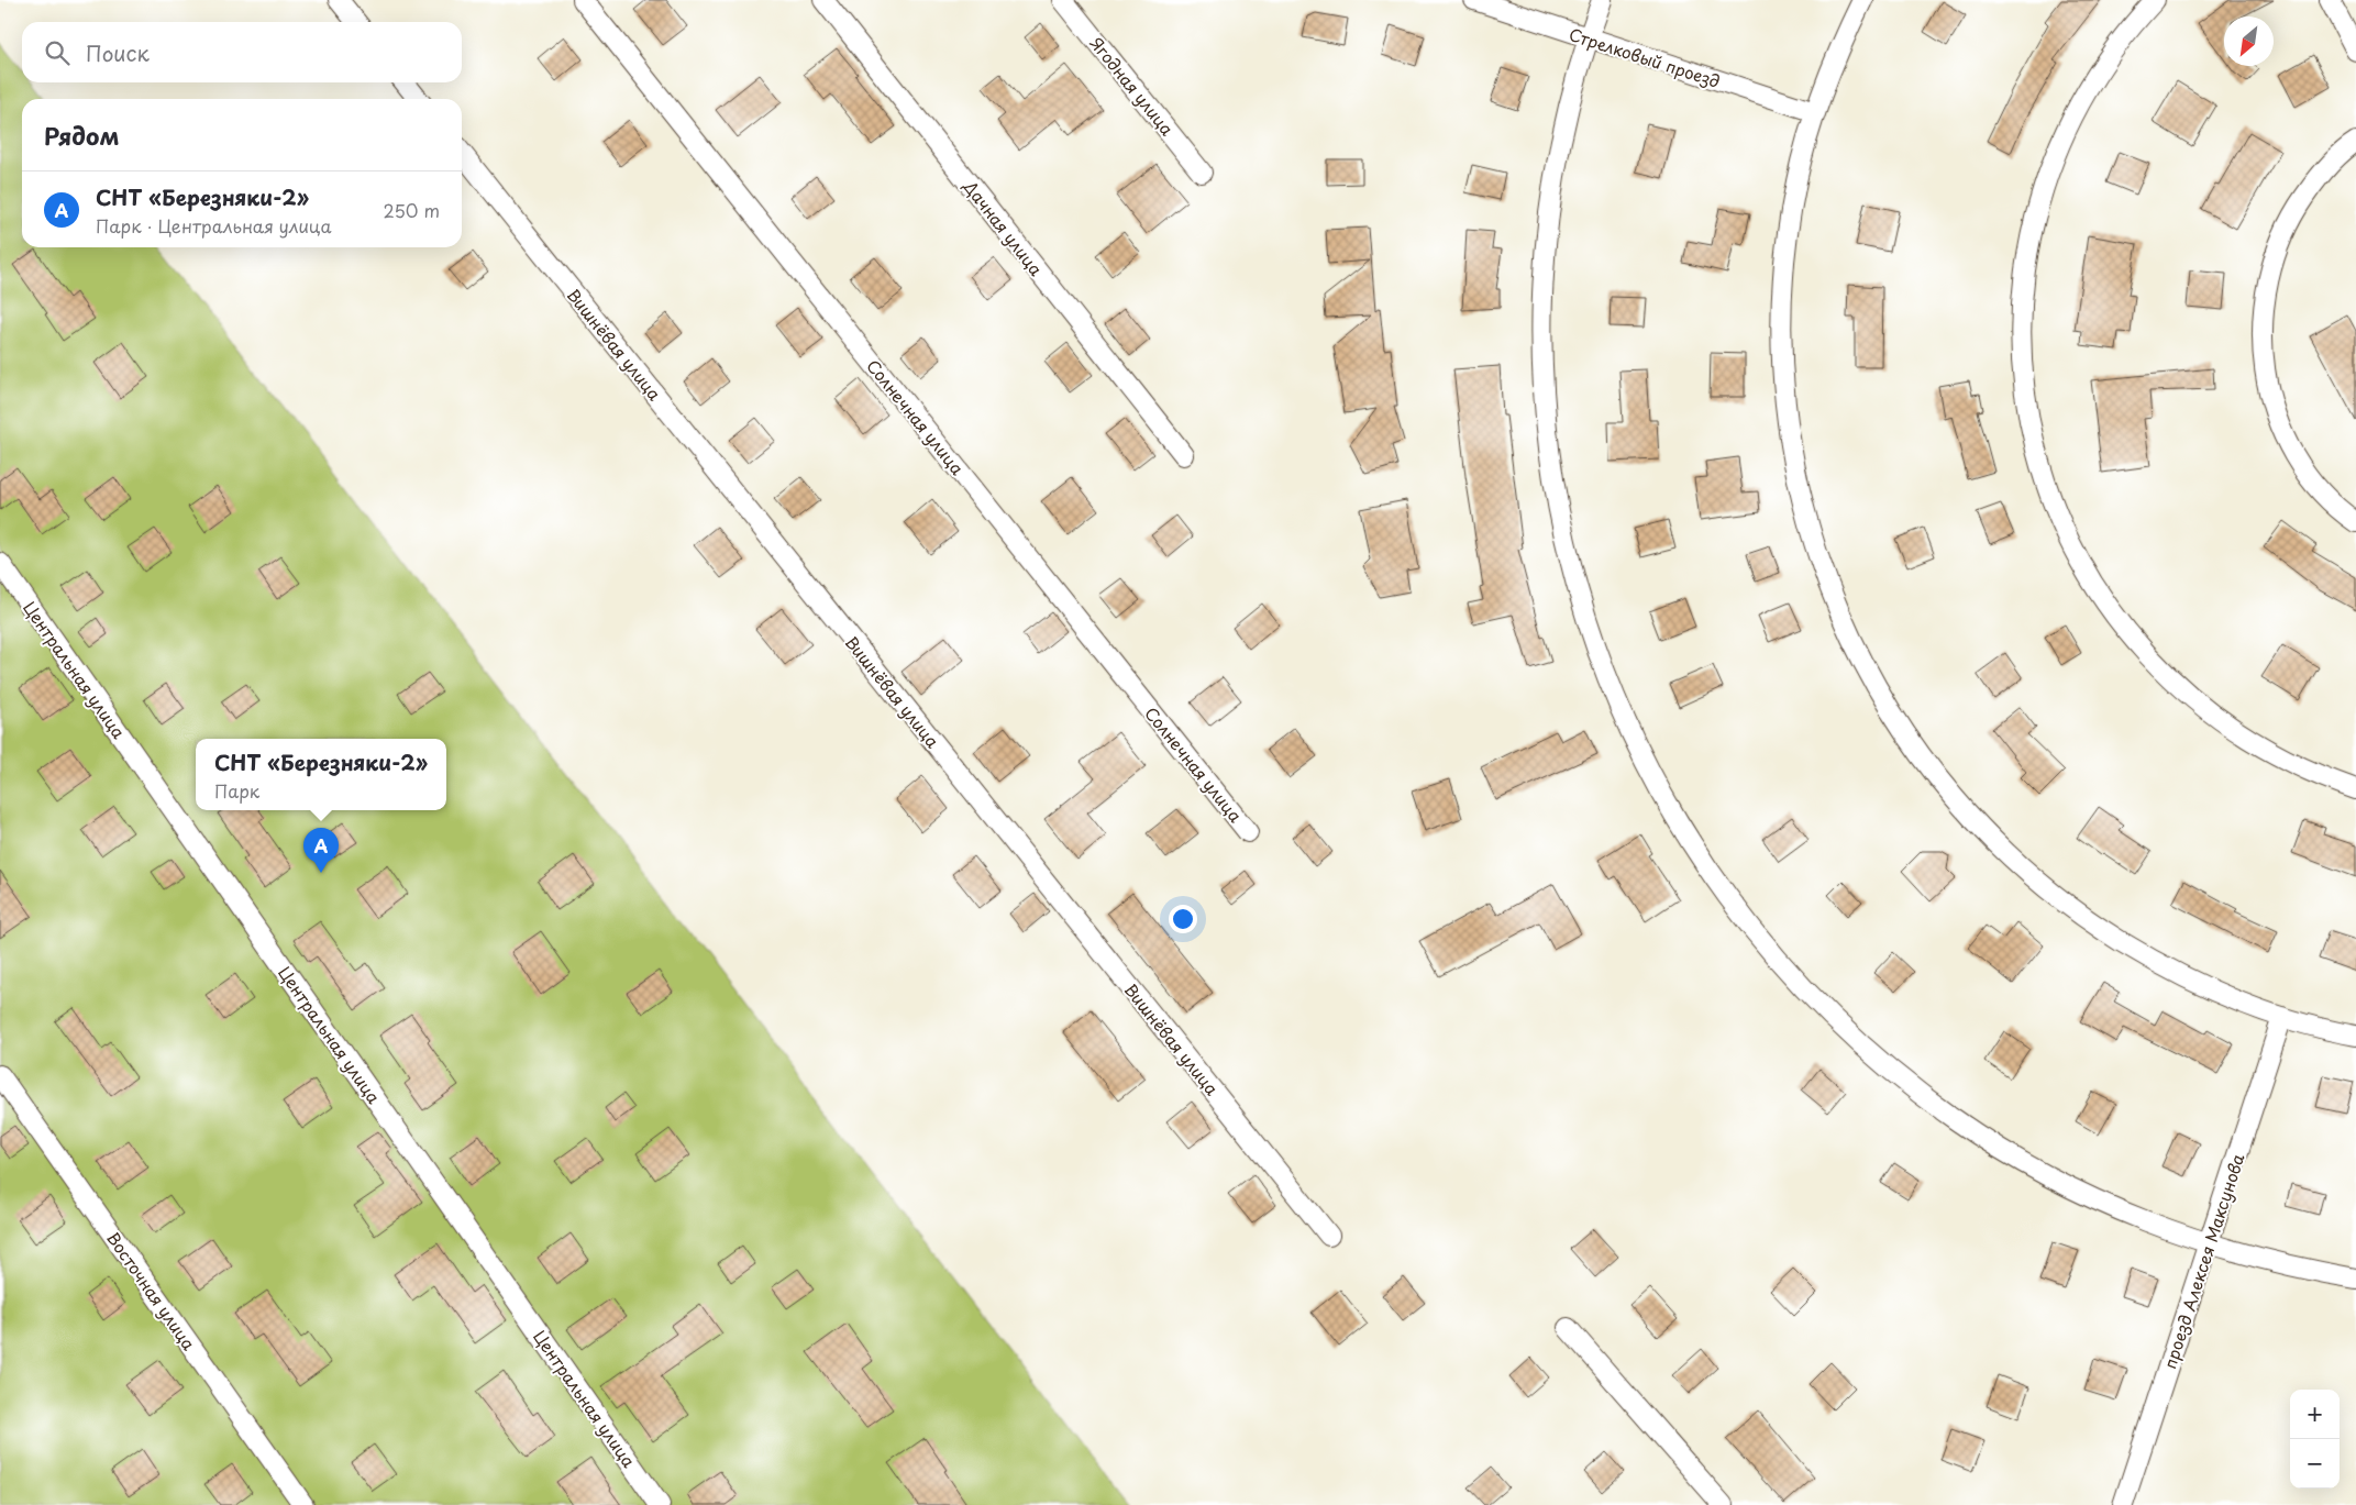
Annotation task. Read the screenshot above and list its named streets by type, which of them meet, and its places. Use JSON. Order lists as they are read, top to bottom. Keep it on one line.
{"streets":{"street":["Стрелковый проезд","Ягодная улица","Дачная улица","Вишнёвая улица","Солнечная улица","Центральная улица","проезд Алексея Максунова","Восточная улица"]},"north":"bottom left","page":{"search":"Поиск","heading":"Рядом","list":[{"mark":"A","name":"СНТ «Березняки-2»","note":"Парк · Центральная улица","value":"250 m"}],"popup":["СНТ «Березняки-2»","Парк"],"pins":"A","map_buttons":["+","−"]}}
